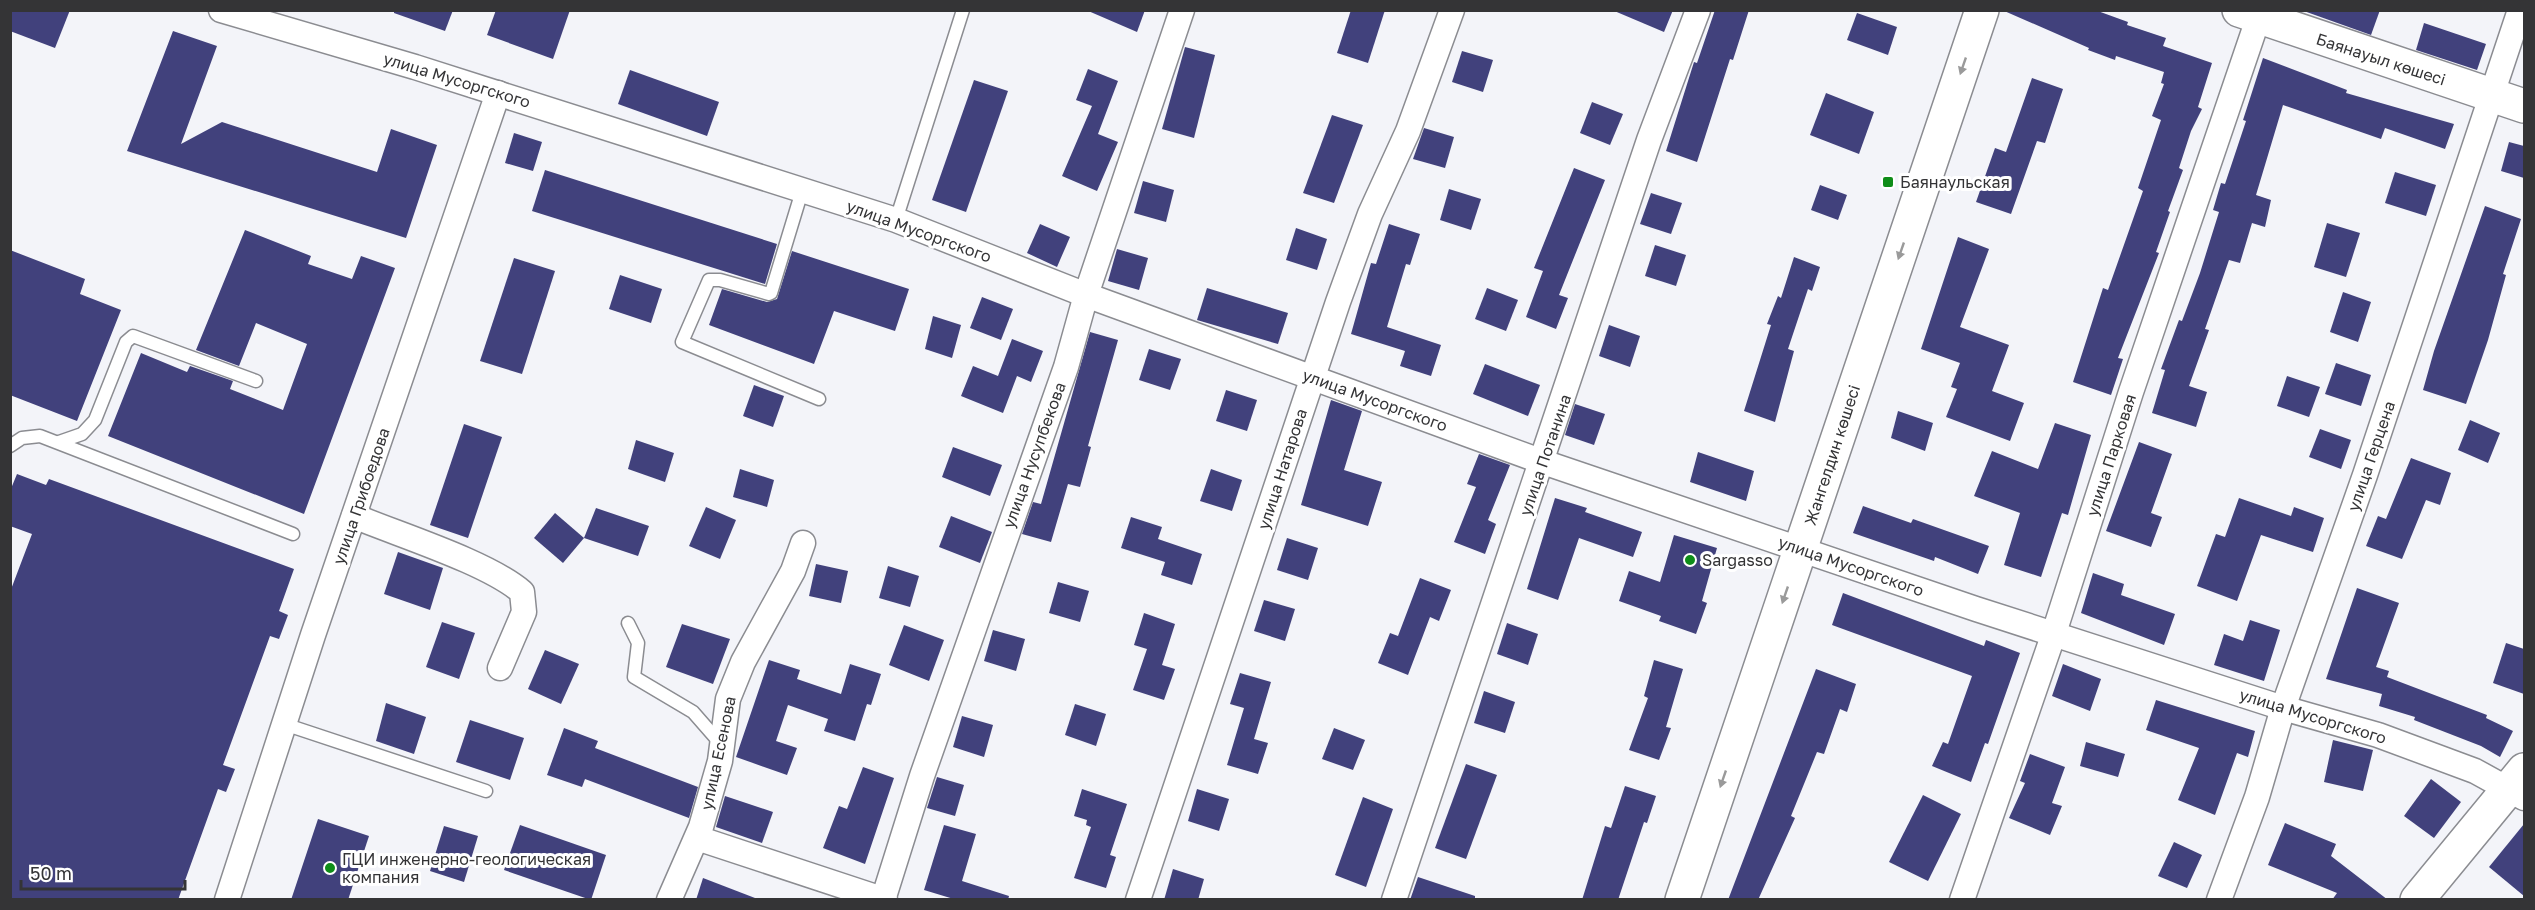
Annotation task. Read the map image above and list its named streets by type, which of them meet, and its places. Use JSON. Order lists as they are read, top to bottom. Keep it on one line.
{"streets":{"main road":["Баянауыл көшесі","Жангелдин көшесі"],"street":["улица Мусоргского","улица Нусупбекова","улица Потанина","улица Парковая","улица Герцена","улица Натарова","улица Грибоедова","улица Есенова"]},"crossings":[["Баянауыл көшесі","улица Парковая"],["Баянауыл көшесі","улица Герцена"],["улица Мусоргского","улица Нусупбекова"],["улица Мусоргского","улица Потанина"],["улица Мусоргского","Жангелдин көшесі"],["улица Мусоргского","улица Парковая"],["улица Мусоргского","улица Герцена"],["улица Мусоргского","улица Натарова"],["улица Мусоргского","улица Грибоедова"]],"one_way":["Жангелдин көшесі"],"places":{"transit":["Баянаульская"],"other":["Sargasso","ГЦИ инженерно-геологическая компания"]},"scale_bar":"50 m"}
